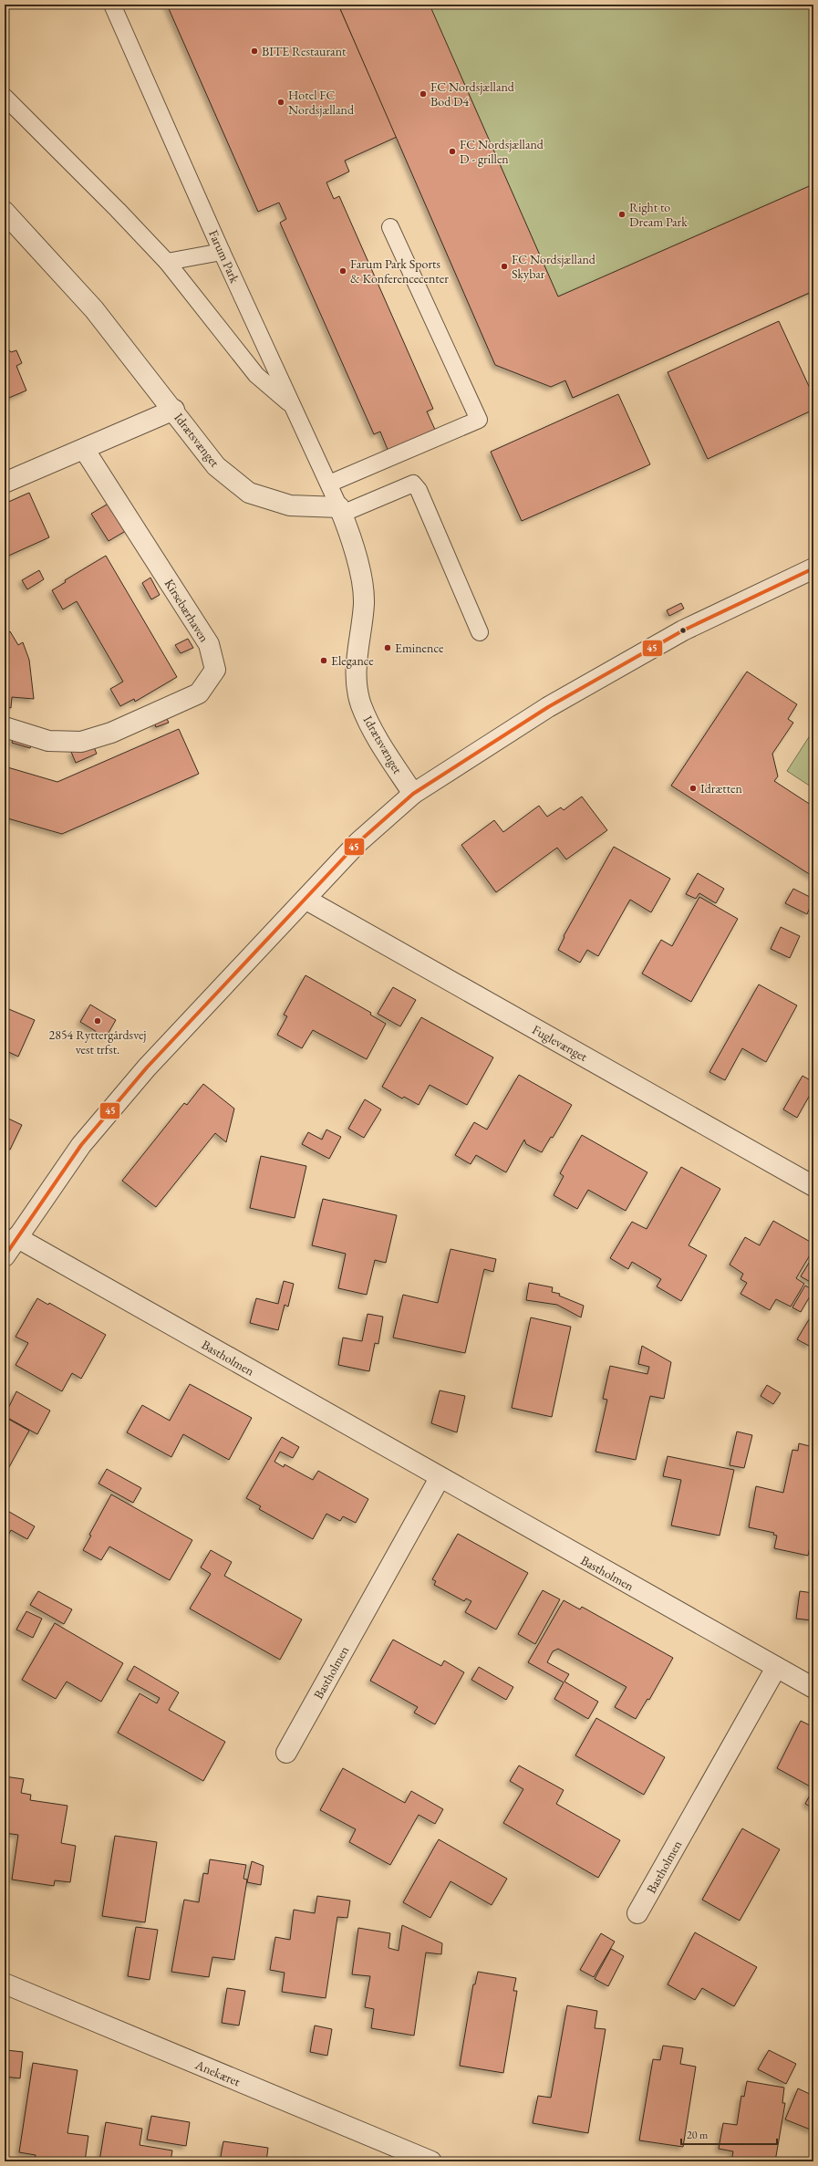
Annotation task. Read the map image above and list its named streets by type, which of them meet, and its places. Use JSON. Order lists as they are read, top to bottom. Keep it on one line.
{"streets":{"street":["Idrætsvænget","Kirsebærhaven","Fuglevænget","Bastholmen","Anekæret"],"lane":["Farum Park"]},"crossings":[["Farum Park","Idrætsvænget"]],"places":["BITE Restaurant","FC Nordsjælland Bod D4","Hotel FC Nordsjælland","FC Nordsjælland D - grillen","Right to Dream Park","FC Nordsjælland Skybar","Farum Park Sports & Konferencecenter","Eminence","Elegance","Idrætten","2854 Ryttergårdsvej vest trfst."],"lines":["transit line 45"],"scale_bar":"20 m"}
